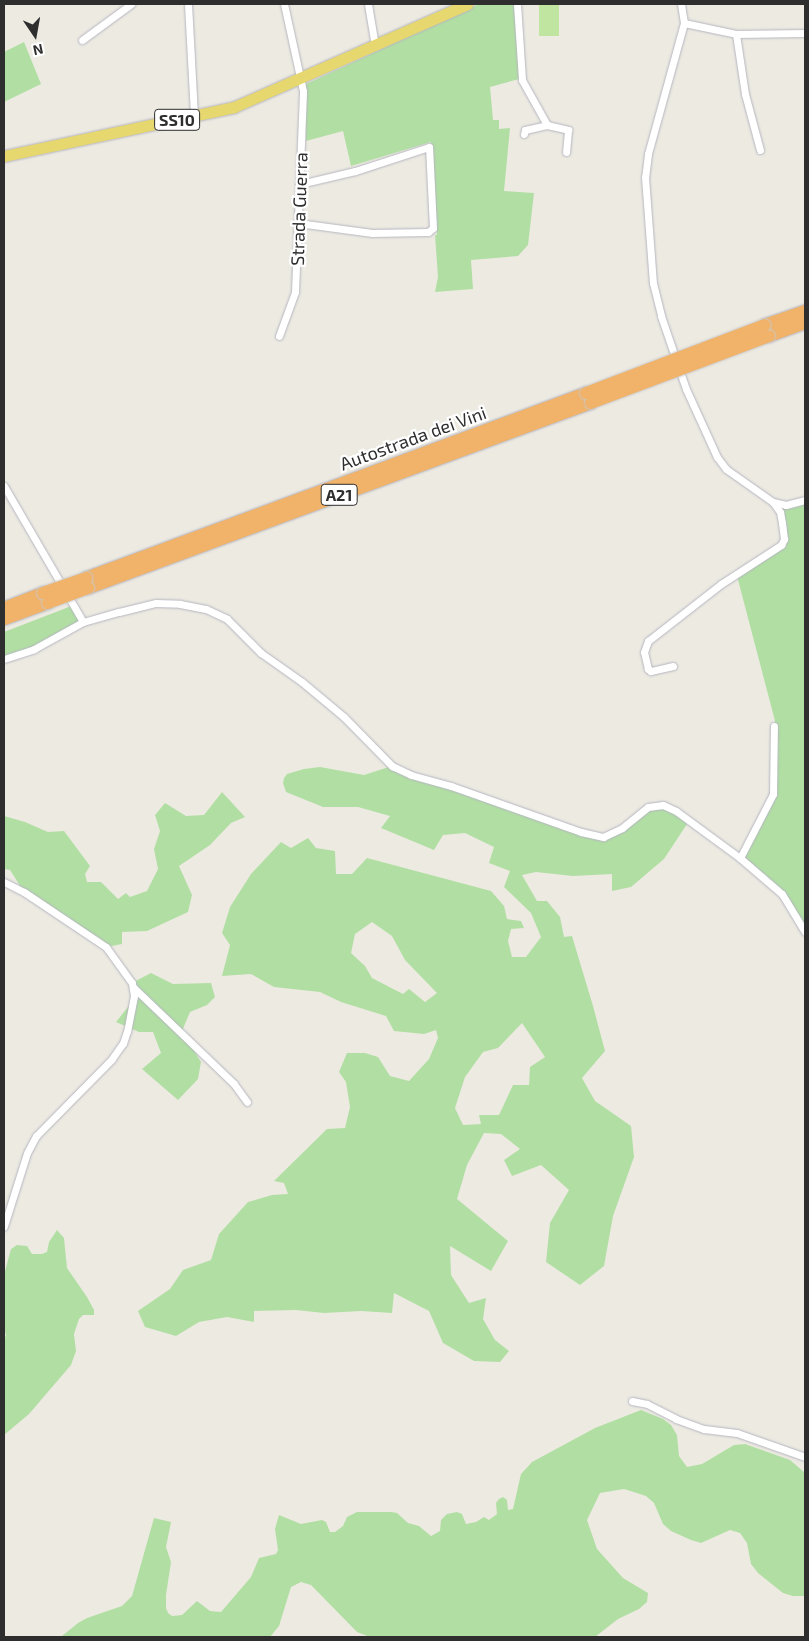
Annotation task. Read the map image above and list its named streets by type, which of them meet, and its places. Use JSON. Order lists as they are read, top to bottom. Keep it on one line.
{"streets":{"highway":["Autostrada dei Vini","A21"],"main road":["SS10"],"street":["Strada Guerra"]},"crossings":[["SS10","Strada Guerra"]],"north":"bottom"}
